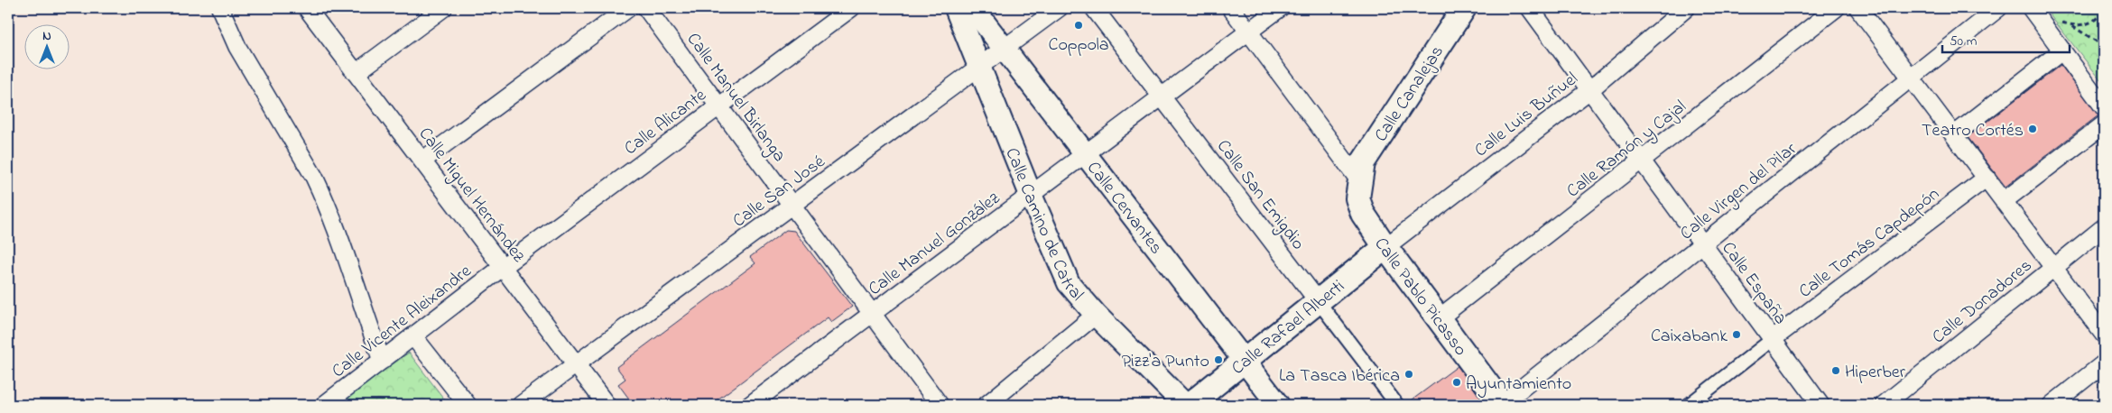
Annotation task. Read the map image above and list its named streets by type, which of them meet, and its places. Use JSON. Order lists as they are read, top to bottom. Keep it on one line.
{"streets":{"main road":["Calle Canalejas","Calle Pablo Picasso","Calle Rafael Alberti"],"street":["Calle Manuel Birlanga","Calle Luis Buñuel","Calle Alicante","Calle Ramón y Cajal","Calle San José","Calle Virgen del Pilar","Calle Miguel Hernández","Calle San Emigdio","Calle Cervantes","Calle Camino de Catral","Calle Tomás Capdepón","Calle Manuel González","Calle España","Calle Donadores","Calle Vicente Aleixandre"]},"crossings":[["Calle Canalejas","Calle Pablo Picasso"],["Calle Manuel Birlanga","Calle Alicante"],["Calle Manuel Birlanga","Calle San José"],["Calle Manuel Birlanga","Calle Manuel González"],["Calle Luis Buñuel","Calle España"],["Calle Luis Buñuel","Calle Pablo Picasso"],["Calle Luis Buñuel","Calle Rafael Alberti"],["Calle Alicante","Calle Miguel Hernández"],["Calle Alicante","Calle Vicente Aleixandre"],["Calle Ramón y Cajal","Calle España"],["Calle Ramón y Cajal","Calle Pablo Picasso"],["Calle San José","Calle Miguel Hernández"],["Calle San José","Calle Cervantes"],["Calle San José","Calle Camino de Catral"],["Calle Virgen del Pilar","Calle España"],["Calle Virgen del Pilar","Calle Pablo Picasso"],["Calle Miguel Hernández","Calle Vicente Aleixandre"],["Calle San Emigdio","Calle Manuel González"],["Calle San Emigdio","Calle Rafael Alberti"],["Calle Cervantes","Calle Manuel González"],["Calle Cervantes","Calle Rafael Alberti"],["Calle Camino de Catral","Calle Manuel González"],["Calle Tomás Capdepón","Calle España"],["Calle Pablo Picasso","Calle Rafael Alberti"]],"places":["Coppola","Teatro Cortés","Caixabank","Pizz'a Punto","Hiperber","La Tasca Ibérica","Ayuntamiento"],"scale_bar":"50 m","north":"top"}
